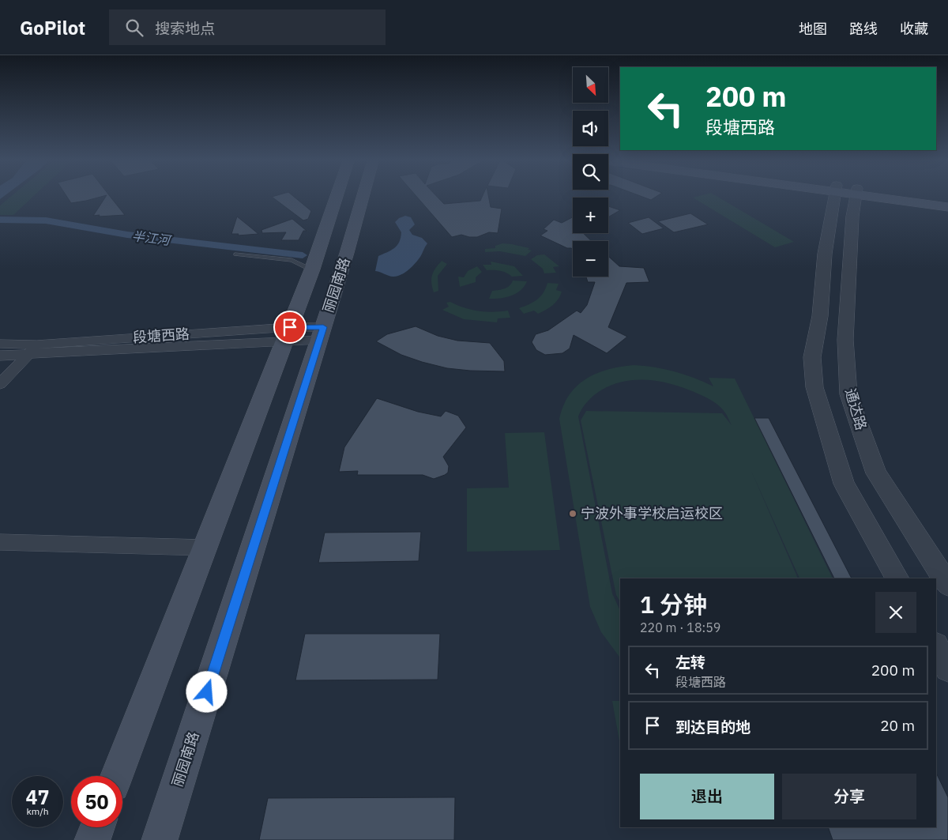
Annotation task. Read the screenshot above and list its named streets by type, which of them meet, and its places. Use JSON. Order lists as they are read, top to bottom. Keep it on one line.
{"streets":{"main road":["丽园南路"],"street":["段塘西路","通达路"]},"crossings":[["丽园南路","段塘西路"]],"water":["半江河"],"places":["宁波外事学校启运校区"],"north":"bottom right","page":{"header":"GoPilot","search":"搜索地点","nav":["地图","路线","收藏"],"map_buttons":["+","−"],"turn":["200 m","段塘西路"],"heading":["1 分钟","220 m · 18:59"],"list":[{"name":"左转","note":"段塘西路","value":"200 m"},{"name":"到达目的地","value":"20 m"}],"buttons":["退出","分享"],"speed":"47 km/h","limit":"50"}}
